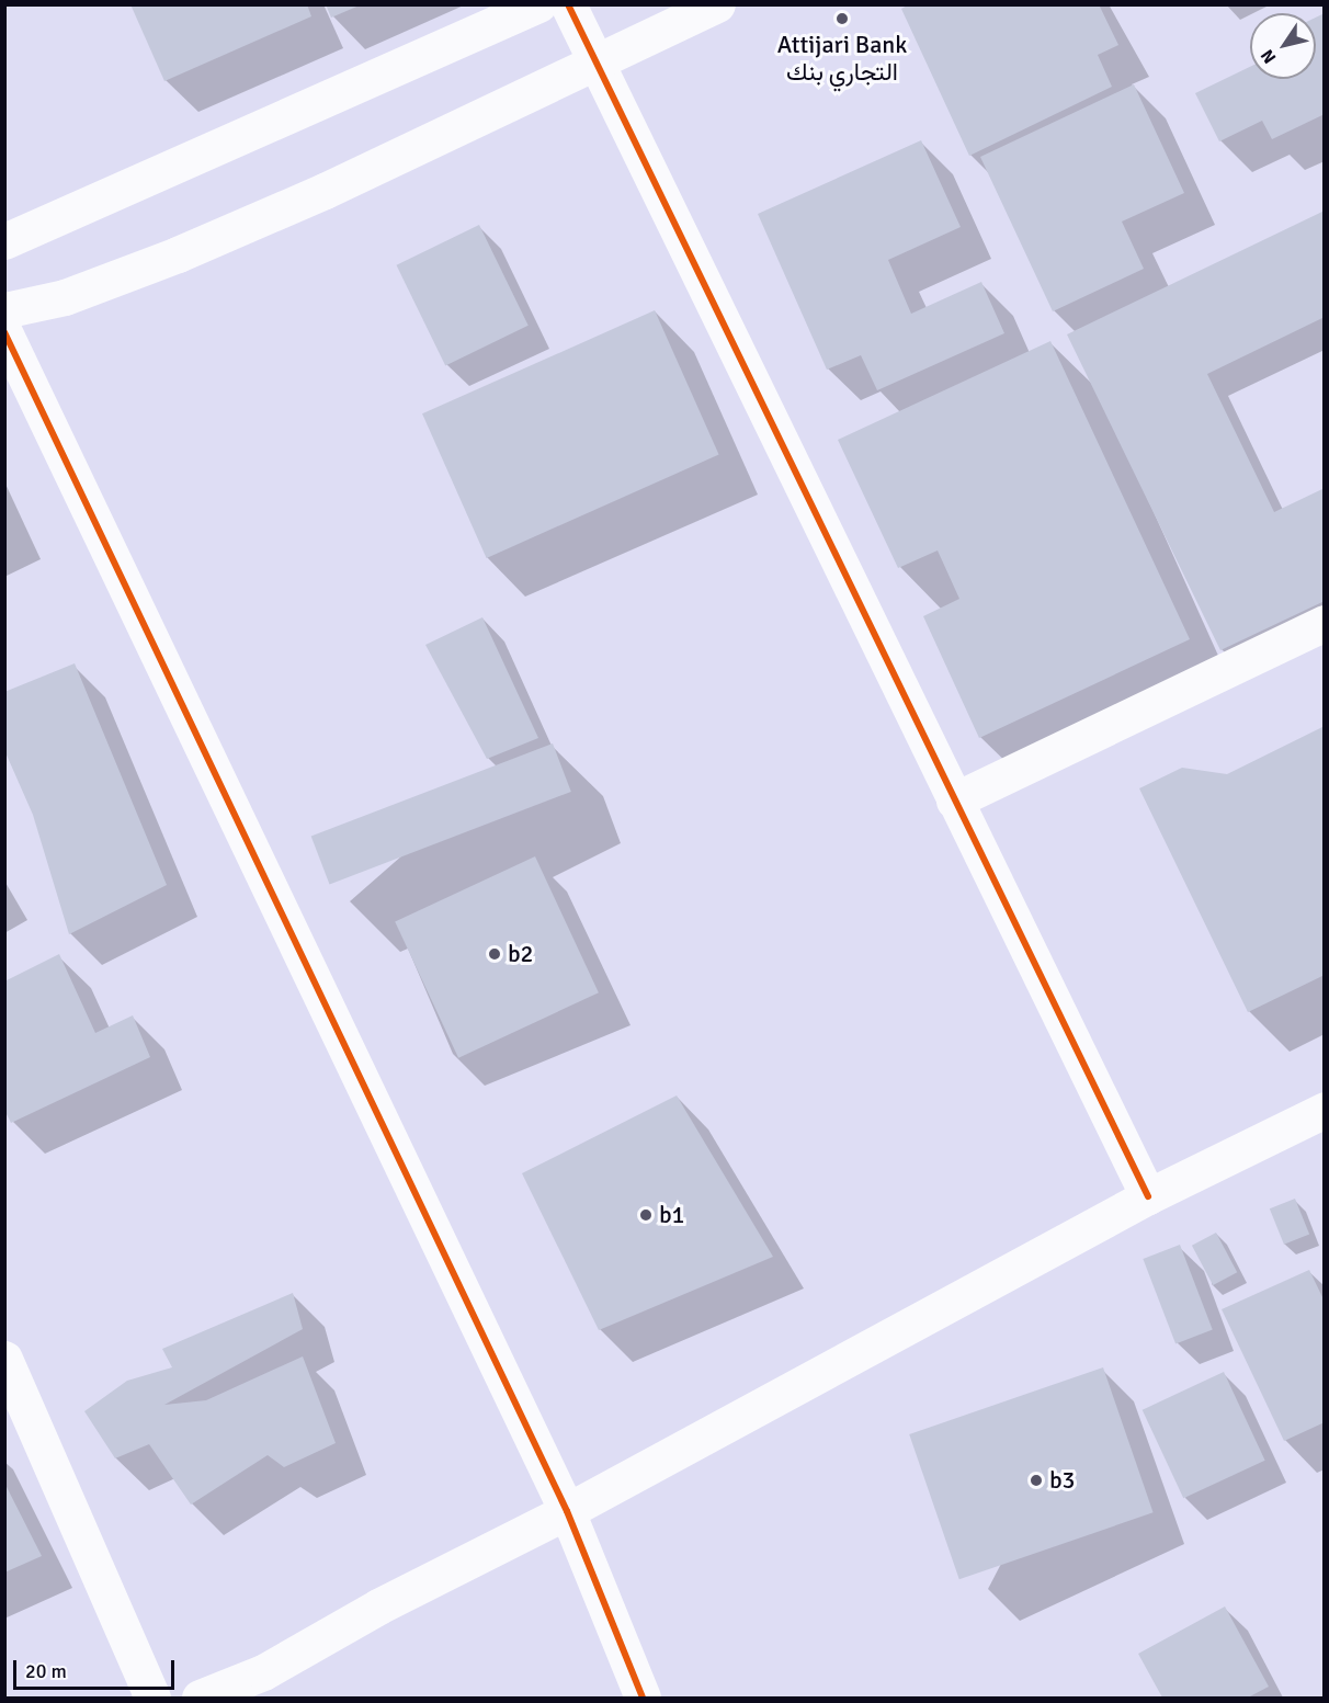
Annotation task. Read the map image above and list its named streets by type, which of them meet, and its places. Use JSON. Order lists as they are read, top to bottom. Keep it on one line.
{"places":["Attijari Bank التجاري بنك","b2","b1","b3"],"scale_bar":"20 m","north":"bottom left"}
